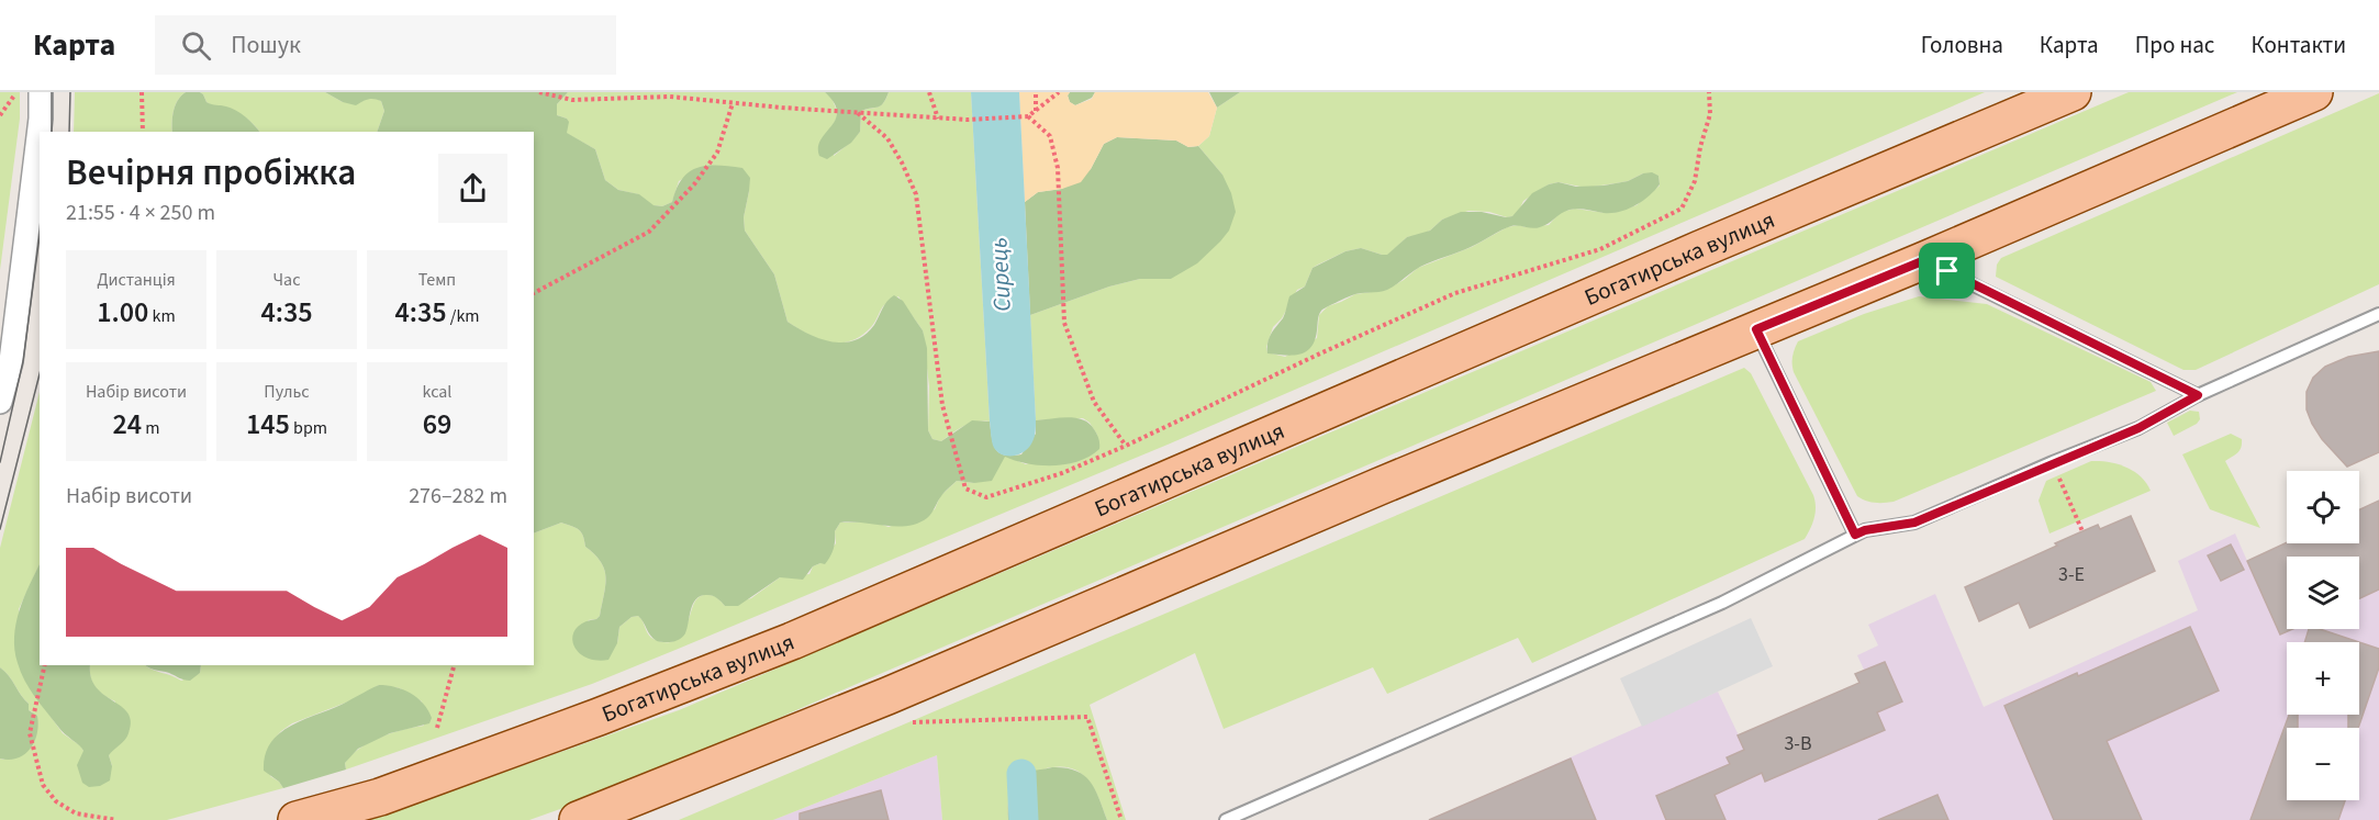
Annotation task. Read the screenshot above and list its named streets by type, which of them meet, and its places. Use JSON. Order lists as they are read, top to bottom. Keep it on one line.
{"streets":{"main road":["Богатирська вулиця"]},"water":["Сирець"],"house_numbers":["3-Е","3-В"],"page":{"header":"Карта","search":"Пошук","nav":["Головна","Карта","Про нас","Контакти"],"heading":["Вечірня пробіжка","21:55 · 4 × 250 m"],"stats":[["Дистанція","1.00 km"],["Час","4:35"],["Темп","4:35 /km"],["Набір висоти","24 m"],["Пульс","145 bpm"],["kcal","69"]],"chart":["Набір висоти","276–282 m"],"map_buttons":["+","−"]}}
